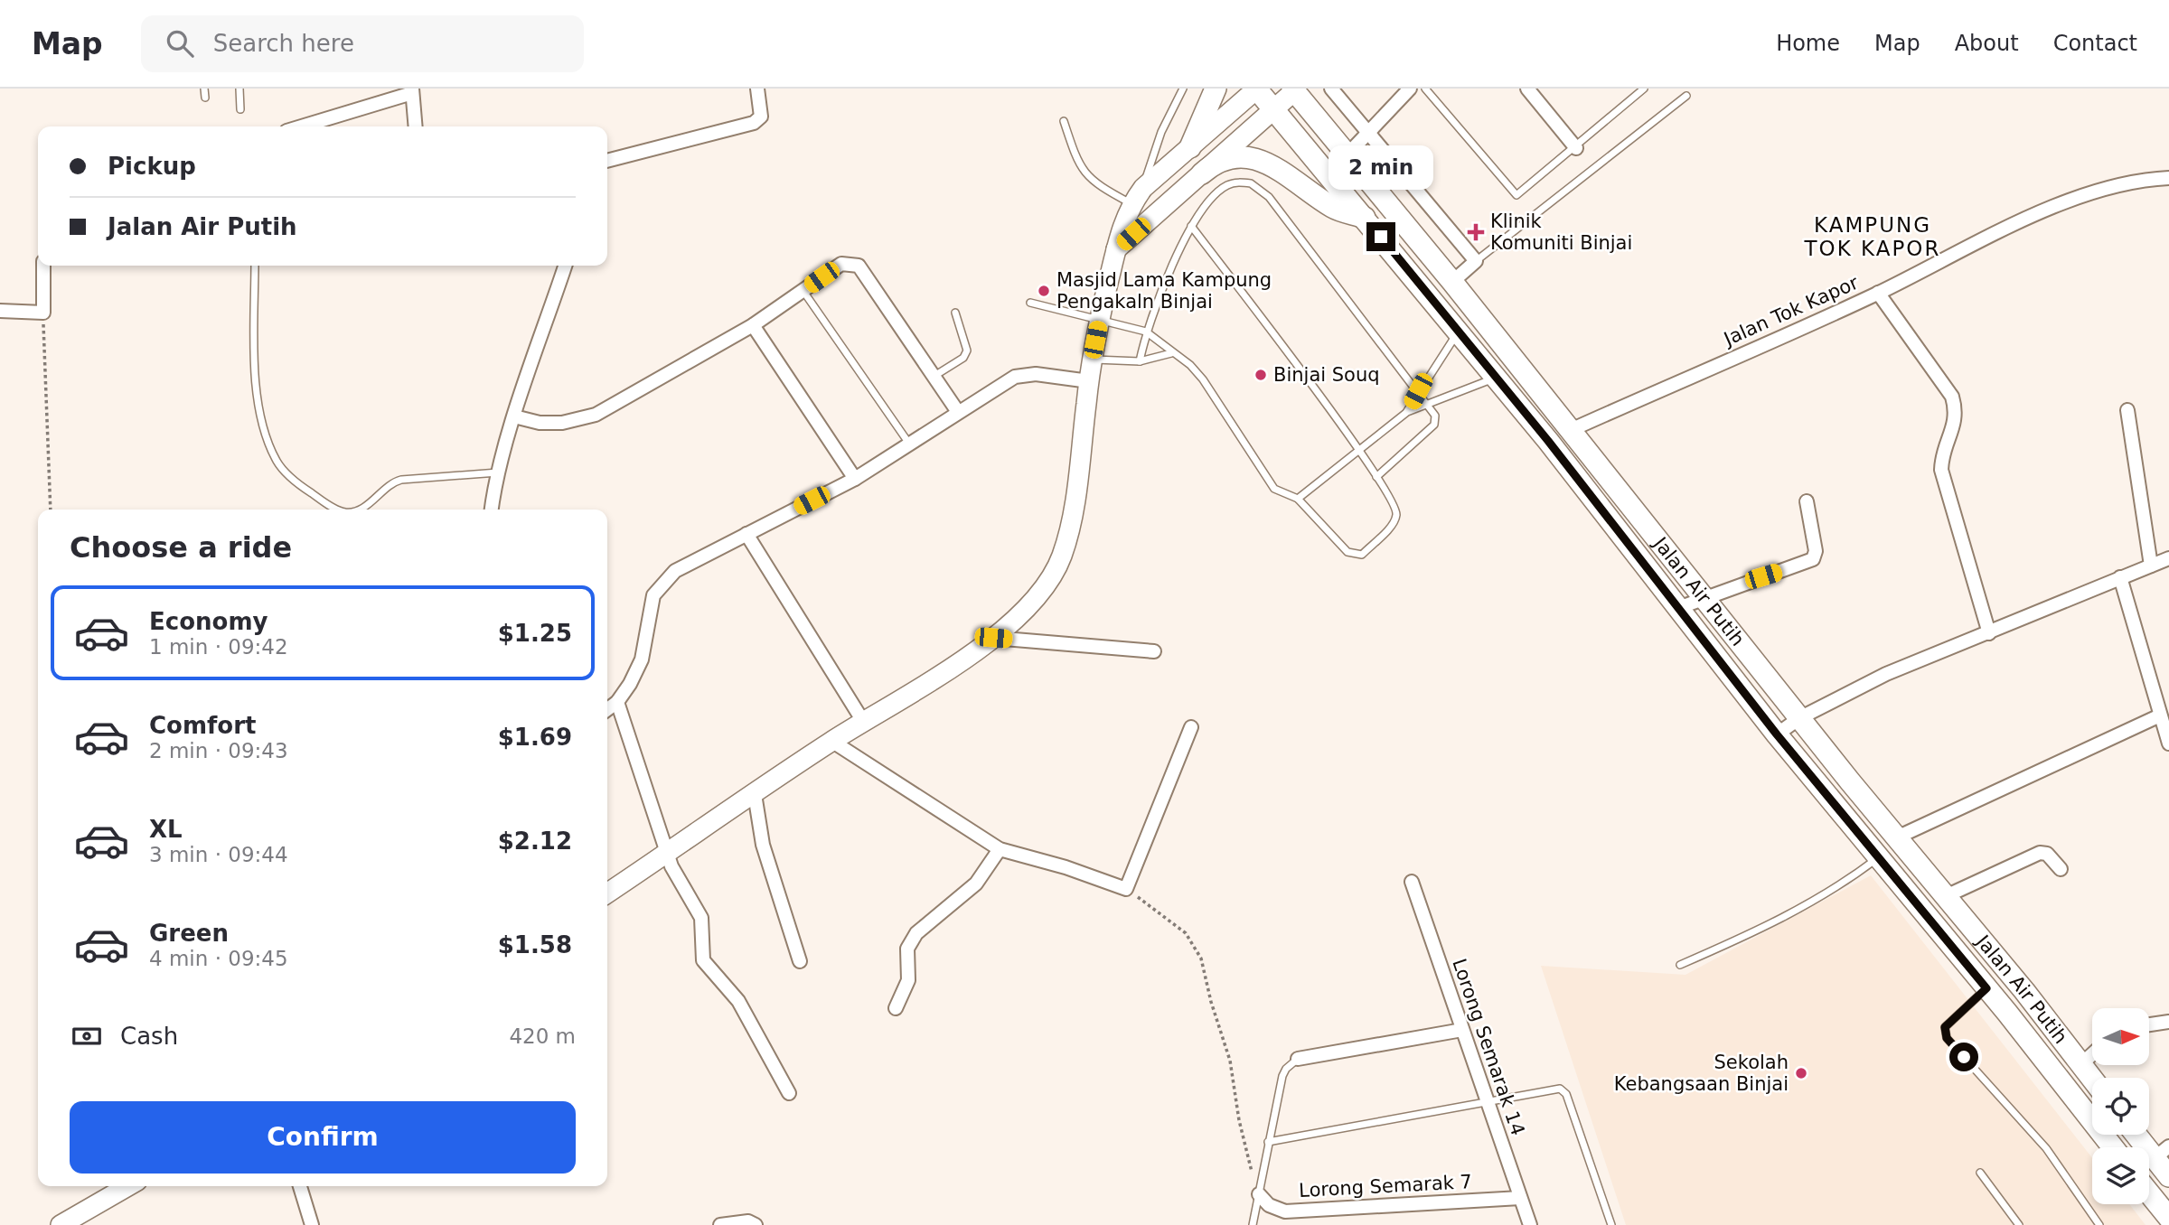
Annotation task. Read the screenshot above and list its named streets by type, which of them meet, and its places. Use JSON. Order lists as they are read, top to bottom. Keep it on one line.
{"streets":{"main road":["Jalan Air Putih"],"street":["Jalan Tok Kapor","Lorong Semarak 14","Lorong Semarak 7"]},"crossings":[["Jalan Tok Kapor","Jalan Air Putih"],["Lorong Semarak 14","Lorong Semarak 7"]],"districts":["KAMPUNG TOK KAPOR"],"places":{"health":["Klinik Komuniti Binjai"],"other":["Masjid Lama Kampung Pengakaln Binjai","Binjai Souq","Sekolah Kebangsaan Binjai"]},"north":"right","page":{"header":"Map","search":"Search here","nav":["Home","Map","About","Contact"],"banner":["Pickup","Jalan Air Putih"],"bubble":"2 min","heading":"Choose a ride","list":[{"name":"Economy","note":"1 min · 09:42","value":"$1.25"},{"name":"Comfort","note":"2 min · 09:43","value":"$1.69"},{"name":"XL","note":"3 min · 09:44","value":"$2.12"},{"name":"Green","note":"4 min · 09:45","value":"$1.58"}],"pay":["Cash","420 m"],"buttons":"Confirm"}}
